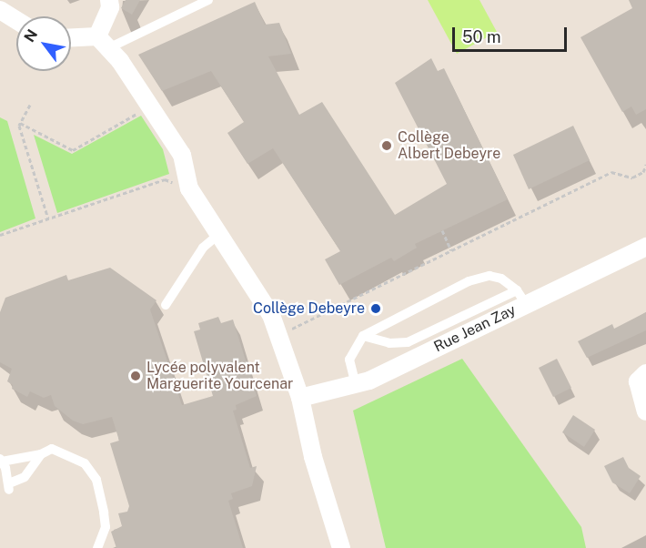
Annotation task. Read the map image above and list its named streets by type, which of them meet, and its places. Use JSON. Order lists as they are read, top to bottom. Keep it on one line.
{"streets":{"street":["Rue Jean Zay"]},"places":["Collège Albert Debeyre","Collège Debeyre","Lycée polyvalent Marguerite Yourcenar"],"scale_bar":"50 m","north":"top left"}
